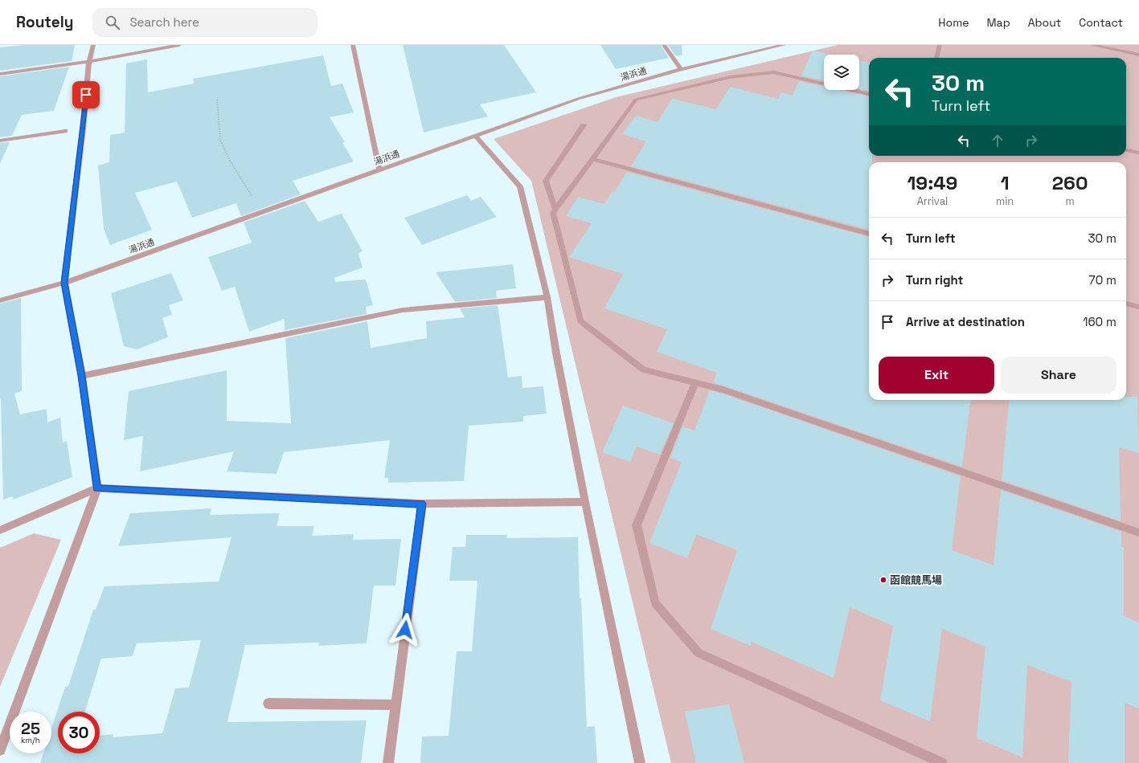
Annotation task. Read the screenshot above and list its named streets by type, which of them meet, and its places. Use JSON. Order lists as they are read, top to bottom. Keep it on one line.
{"streets":{"street":["湯浜通"]},"places":["函館競馬場"],"page":{"header":"Routely","search":"Search here","nav":["Home","Map","About","Contact"],"turn":["30 m","Turn left"],"eta":["19:49","Arrival","1","min","260","m"],"list":[{"name":"Turn left","value":"30 m"},{"name":"Turn right","value":"70 m"},{"name":"Arrive at destination","value":"160 m"}],"buttons":["Exit","Share"],"speed":"25 km/h","limit":"30"}}
